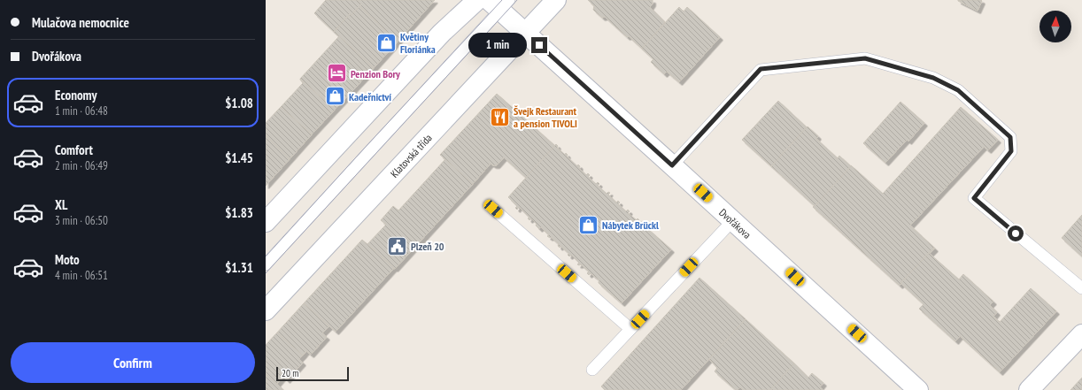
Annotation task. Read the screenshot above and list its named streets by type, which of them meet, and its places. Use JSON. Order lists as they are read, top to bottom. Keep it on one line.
{"streets":{"main road":["Klatovská třída","Dvořákova"]},"crossings":[["Klatovská třída","Dvořákova"]],"places":{"shop":["Květiny Floriánka","Kadeřnictví","Nábytek Brückl"],"hotel":["Penzion Bory"],"restaurant":["Švejk Restaurant a pension TIVOLI"],"public building":["Plzeň 20"]},"scale_bar":"20 m","north":"top","page":{"banner":["Mulačova nemocnice","Dvořákova"],"bubble":"1 min","list":[{"name":"Economy","note":"1 min · 06:48","value":"$1.08"},{"name":"Comfort","note":"2 min · 06:49","value":"$1.45"},{"name":"XL","note":"3 min · 06:50","value":"$1.83"},{"name":"Moto","note":"4 min · 06:51","value":"$1.31"}],"buttons":"Confirm","scale":"20 m"}}
